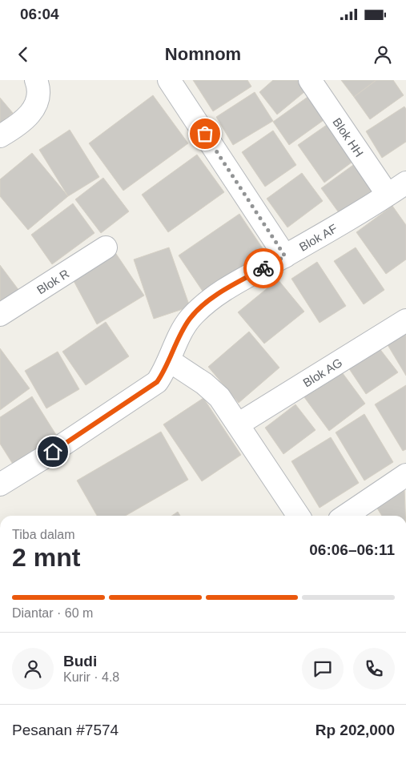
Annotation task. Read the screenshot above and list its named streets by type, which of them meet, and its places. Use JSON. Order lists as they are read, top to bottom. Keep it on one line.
{"streets":{"street":["Blok HH","Blok AF","Blok R","Blok AG"]},"crossings":[["Blok HH","Blok AF"]],"page":{"status":"06:04","header":"Nomnom","heading":["2 mnt","Tiba dalam","06:06–06:11"],"panel":["Budi","Kurir · 4.8","Pesanan #7574","Rp 202,000"],"bar":"Diantar · 60 m"}}
